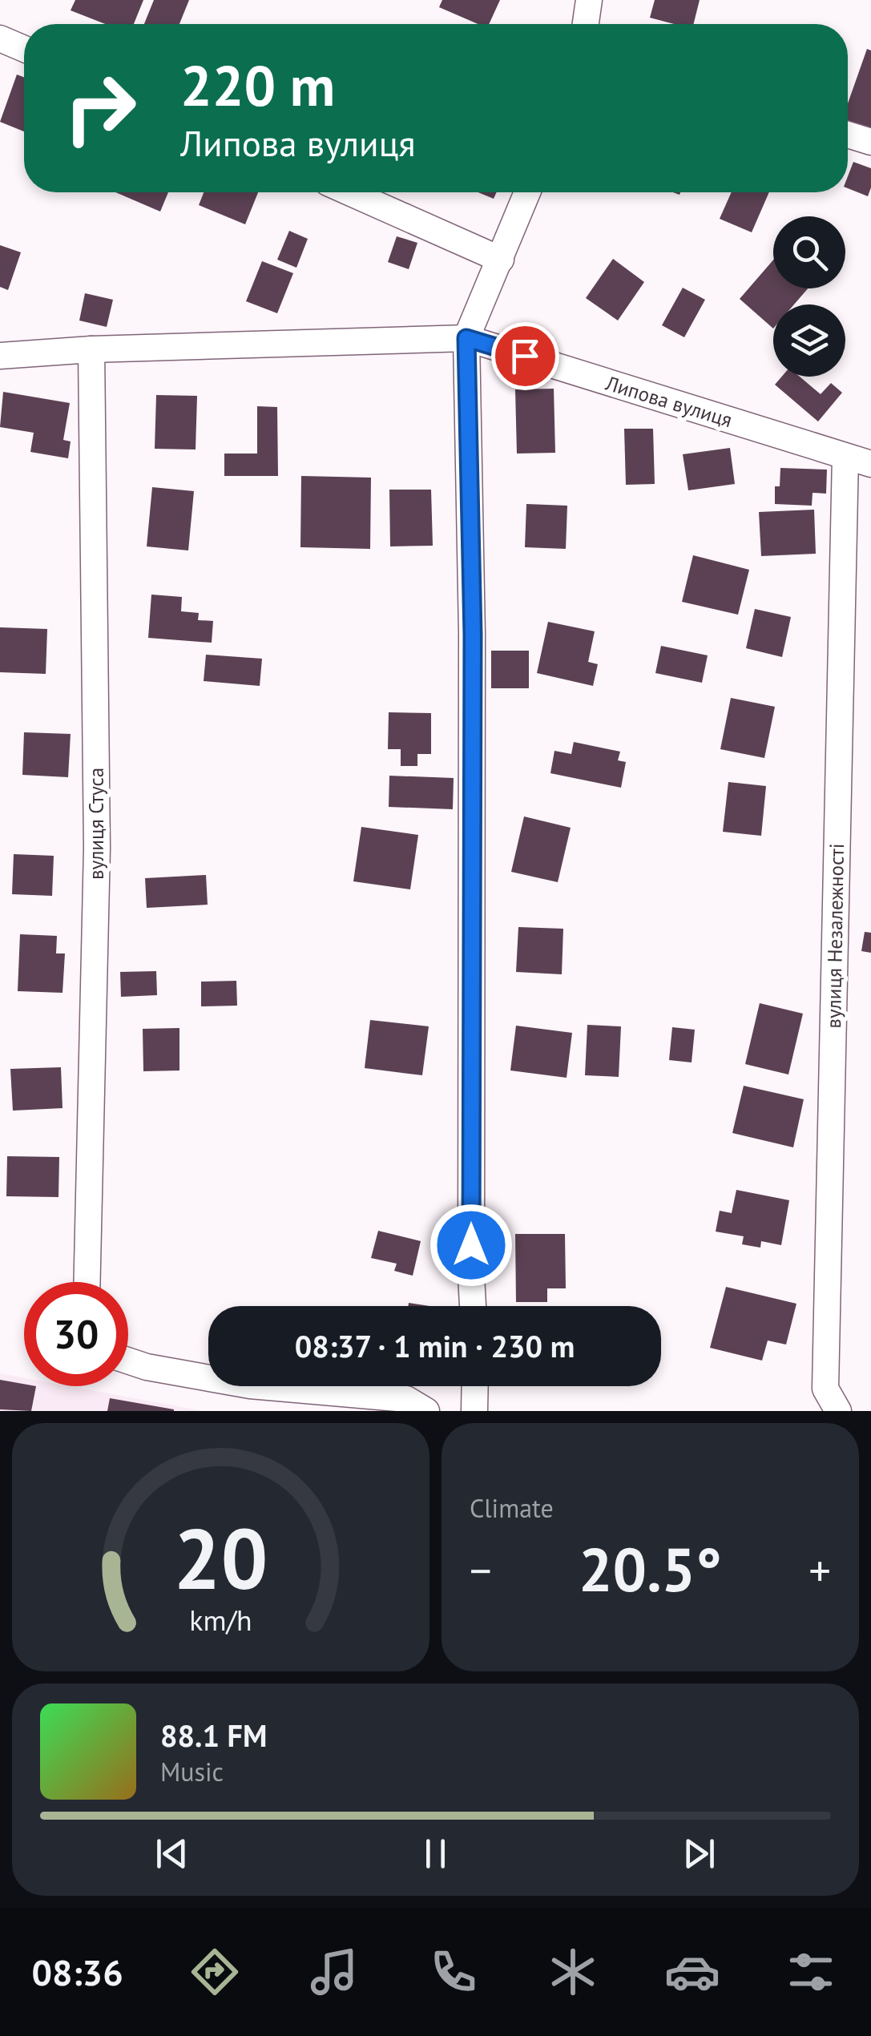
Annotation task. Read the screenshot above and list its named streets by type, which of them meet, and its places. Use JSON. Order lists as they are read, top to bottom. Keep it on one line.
{"streets":{"street":["Липова вулиця","вулиця Стуса","вулиця Незалежності"]},"crossings":[["Липова вулиця","вулиця Стуса"],["Липова вулиця","вулиця Незалежності"]],"page":{"turn":["220 m","Липова вулиця"],"limit":"30","trip":"08:37 · 1 min · 230 m","tile":"Climate","heat":["−","20.5°","+"],"song":["88.1 FM","Music"],"tabs":"08:36","gauge":["20","km/h"]}}
